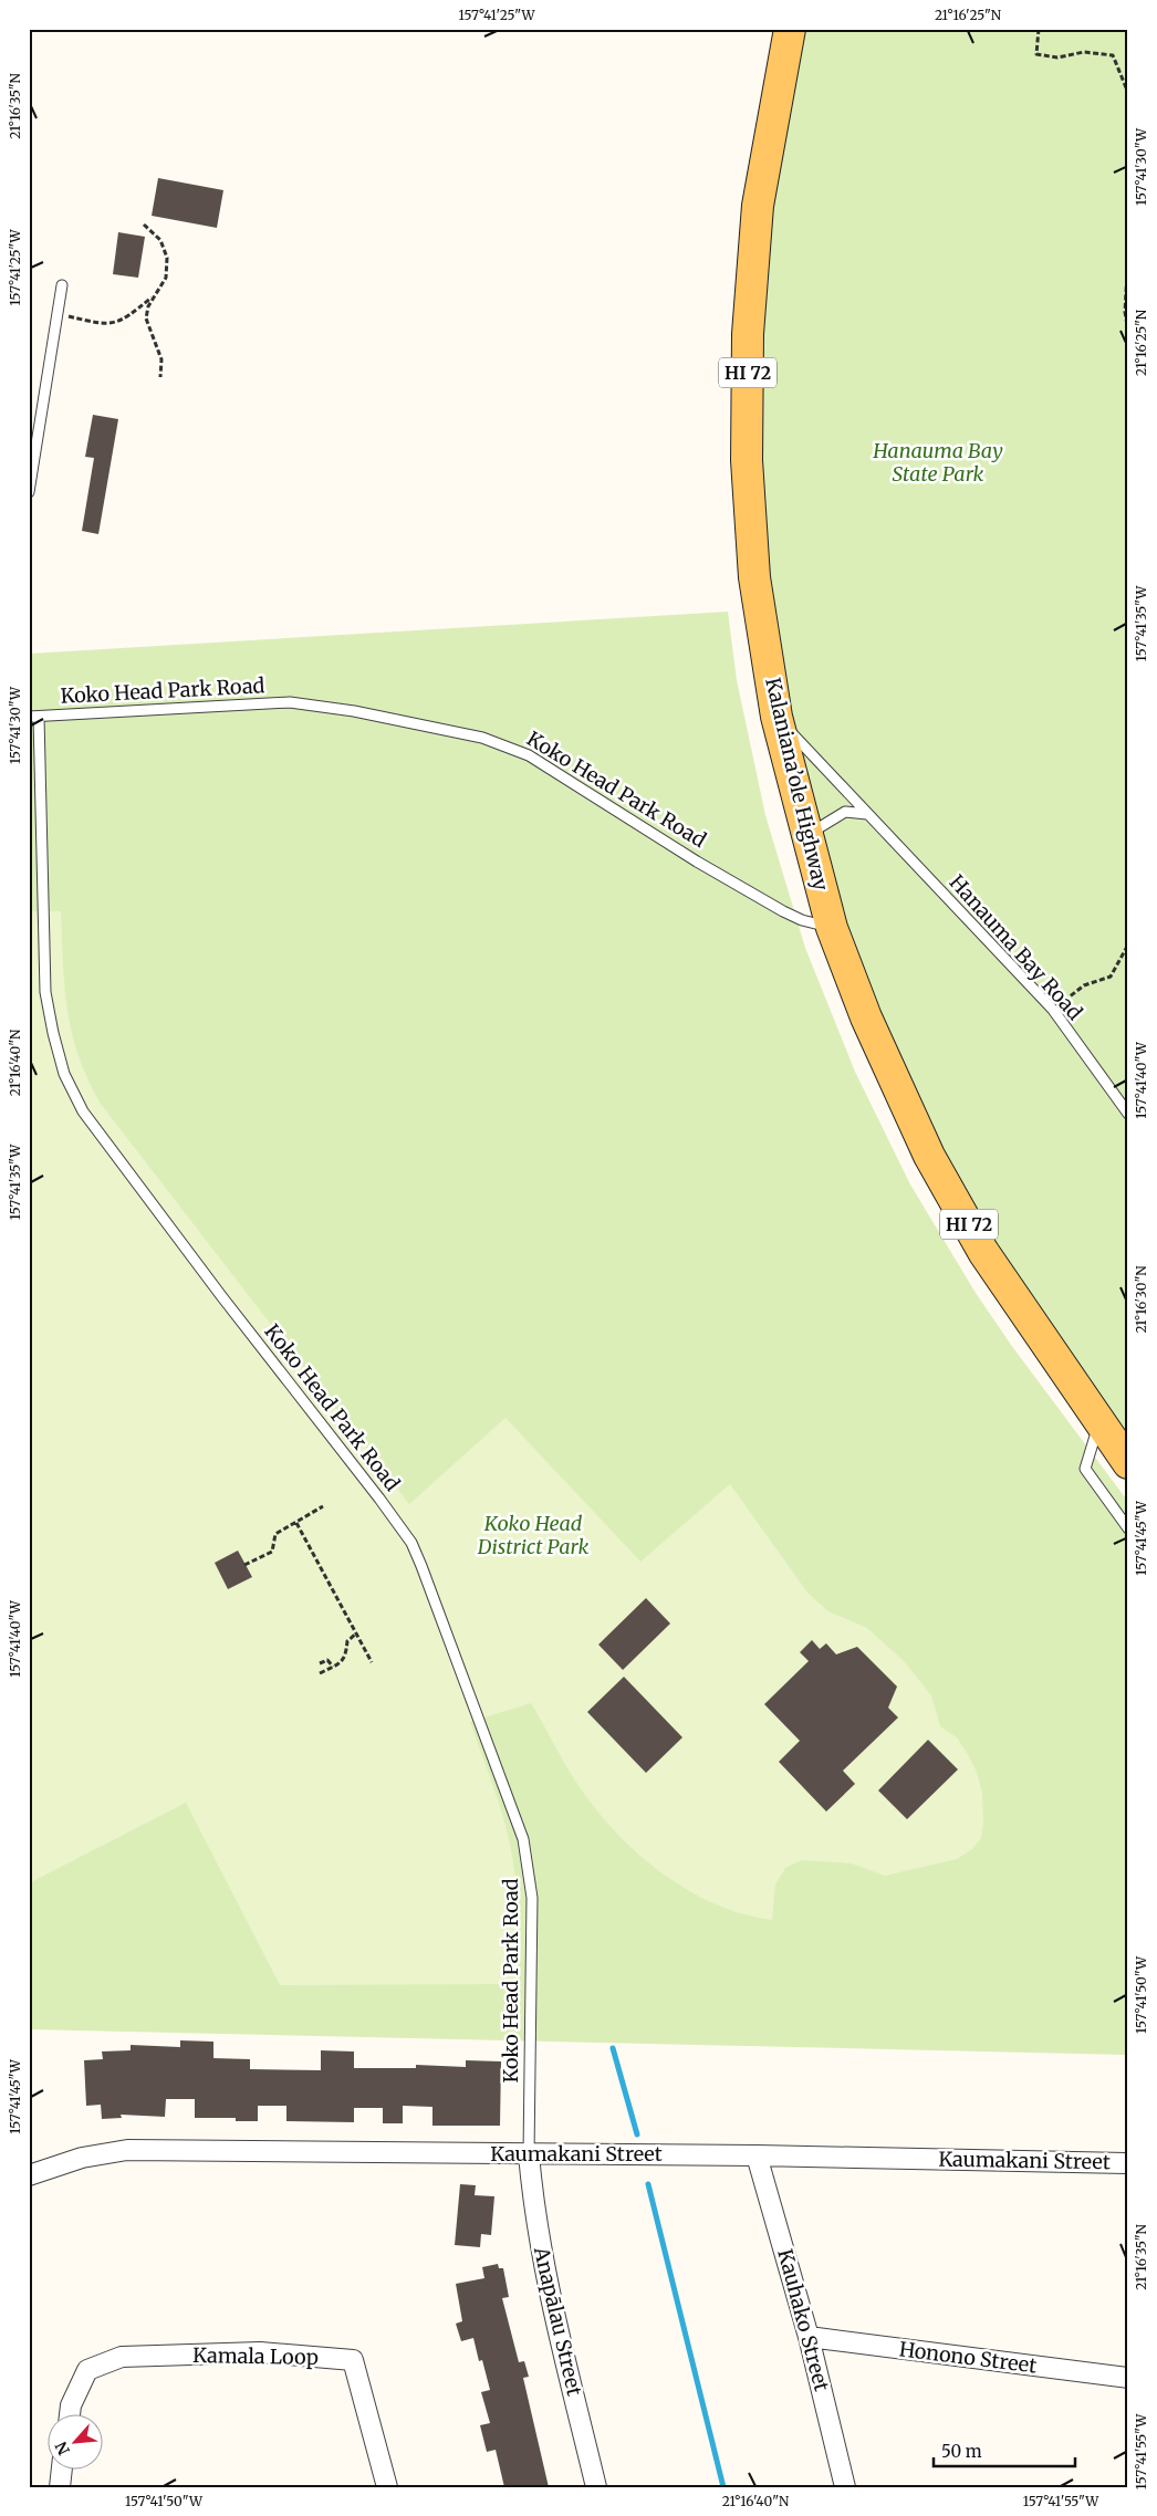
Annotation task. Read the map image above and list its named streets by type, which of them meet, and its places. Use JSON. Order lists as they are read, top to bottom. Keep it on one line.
{"streets":{"main road":["HI 72","Kalaniana’ole Highway"],"street":["Kaumakani Street","Kauhako Street","Anapālau Street","Kamala Loop","Honono Street"],"lane":["Koko Head Park Road","Hanauma Bay Road"]},"crossings":[["Koko Head Park Road","Kalaniana’ole Highway"],["Koko Head Park Road","Kaumakani Street"],["Koko Head Park Road","Anapālau Street"],["Kalaniana’ole Highway","Hanauma Bay Road"],["Kaumakani Street","Kauhako Street"],["Kaumakani Street","Anapālau Street"],["Kauhako Street","Honono Street"]],"parks":["Hanauma Bay State Park","Koko Head District Park"],"scale_bar":"50 m","north":"bottom left","coordinates":["157°41'25\"W","21°16'25\"N","21°16'35\"N","157°41'30\"W","157°41'35\"W","21°16'40\"N","157°41'40\"W","21°16'30\"N","157°41'45\"W","157°41'50\"W","157°41'55\"W"]}
